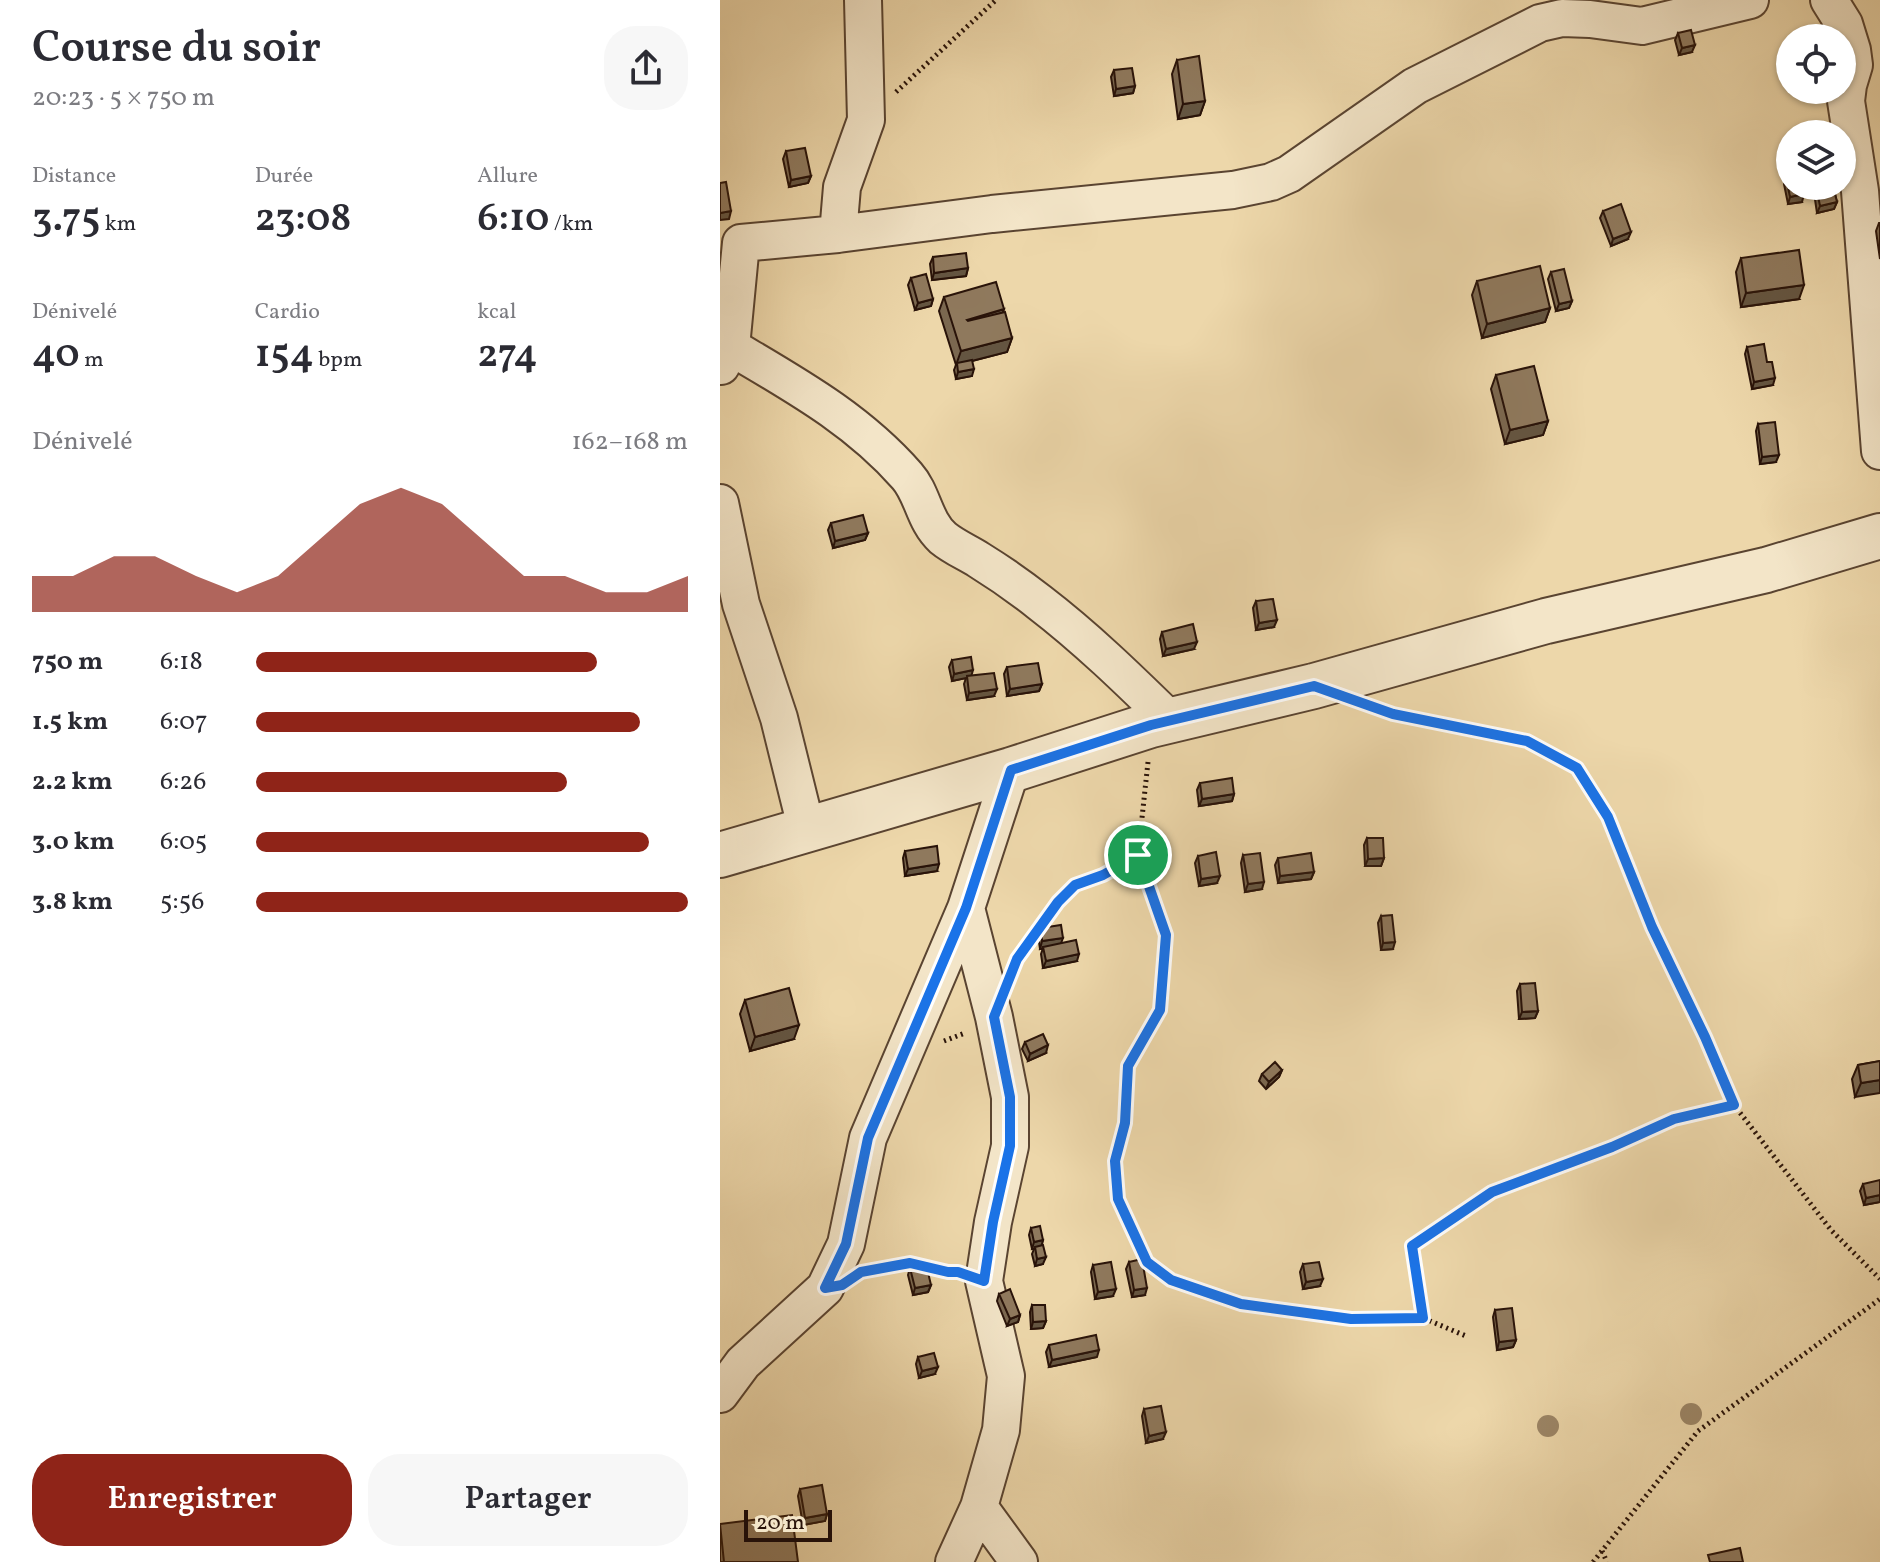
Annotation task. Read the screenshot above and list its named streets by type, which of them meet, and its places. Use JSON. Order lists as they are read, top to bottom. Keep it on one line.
{"scale_bar":"20 m","page":{"heading":["Course du soir","20:23 · 5 × 750 m"],"stats":[["Distance","3.75 km"],["Durée","23:08"],["Allure","6:10 /km"],["Dénivelé","40 m"],["Cardio","154 bpm"],["kcal","274"]],"chart":["Dénivelé","162–168 m"],"list":[{"name":"750 m","note":"6:18"},{"name":"1.5 km","note":"6:07"},{"name":"2.2 km","note":"6:26"},{"name":"3.0 km","note":"6:05"},{"name":"3.8 km","note":"5:56"}],"buttons":["Enregistrer","Partager"],"scale":"20 m"}}
